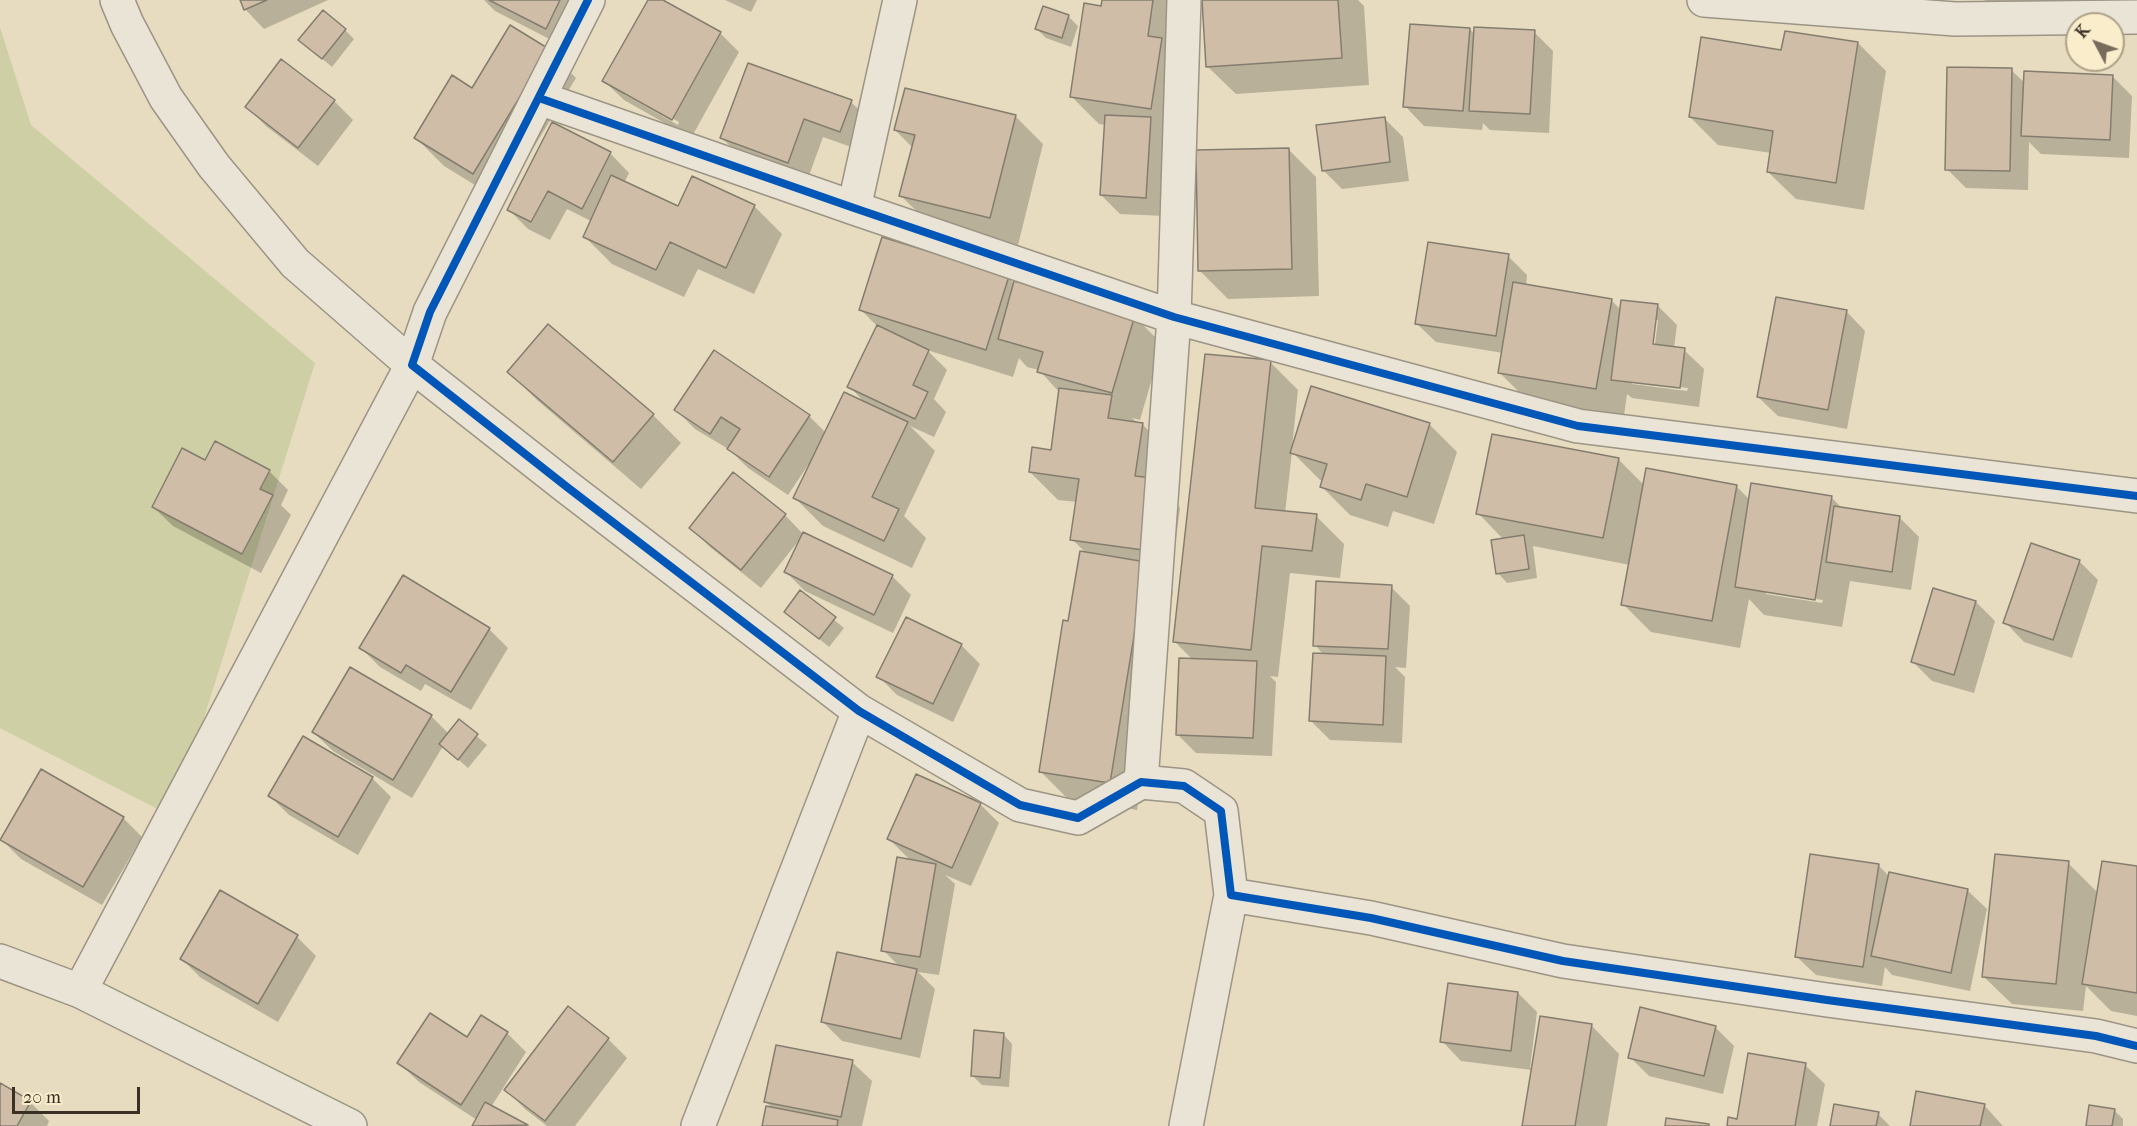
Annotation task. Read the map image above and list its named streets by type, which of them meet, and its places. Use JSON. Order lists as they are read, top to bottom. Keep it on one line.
{"scale_bar":"20 m","north":"top left"}
